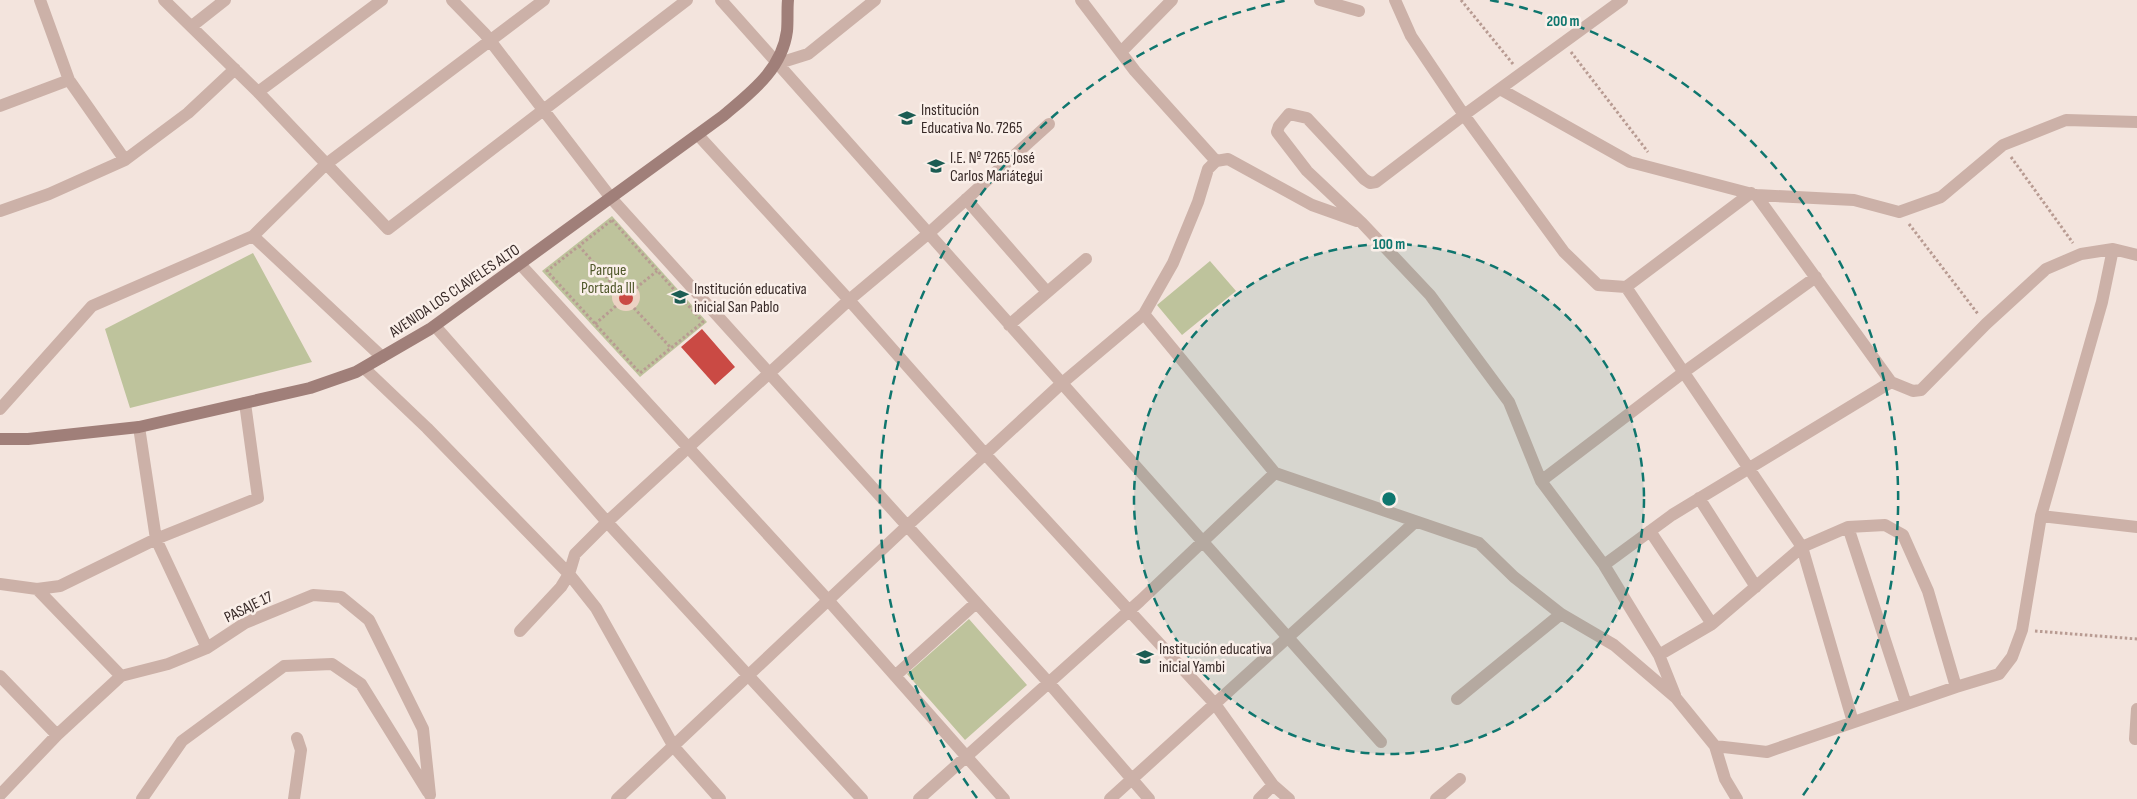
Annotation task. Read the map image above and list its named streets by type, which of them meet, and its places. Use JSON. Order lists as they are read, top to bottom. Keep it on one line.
{"streets":{"street":["AVENIDA LOS CLAVELES ALTO","PASAJE 17"]},"parks":["Parque Portada III"],"places":{"school or university":["Institución Educativa No. 7265","I.E. Nº 7265 José Carlos Mariátegui","Institución educativa inicial San Pablo","Institución educativa inicial Yambi"]},"rings":["200 m","100 m"]}
